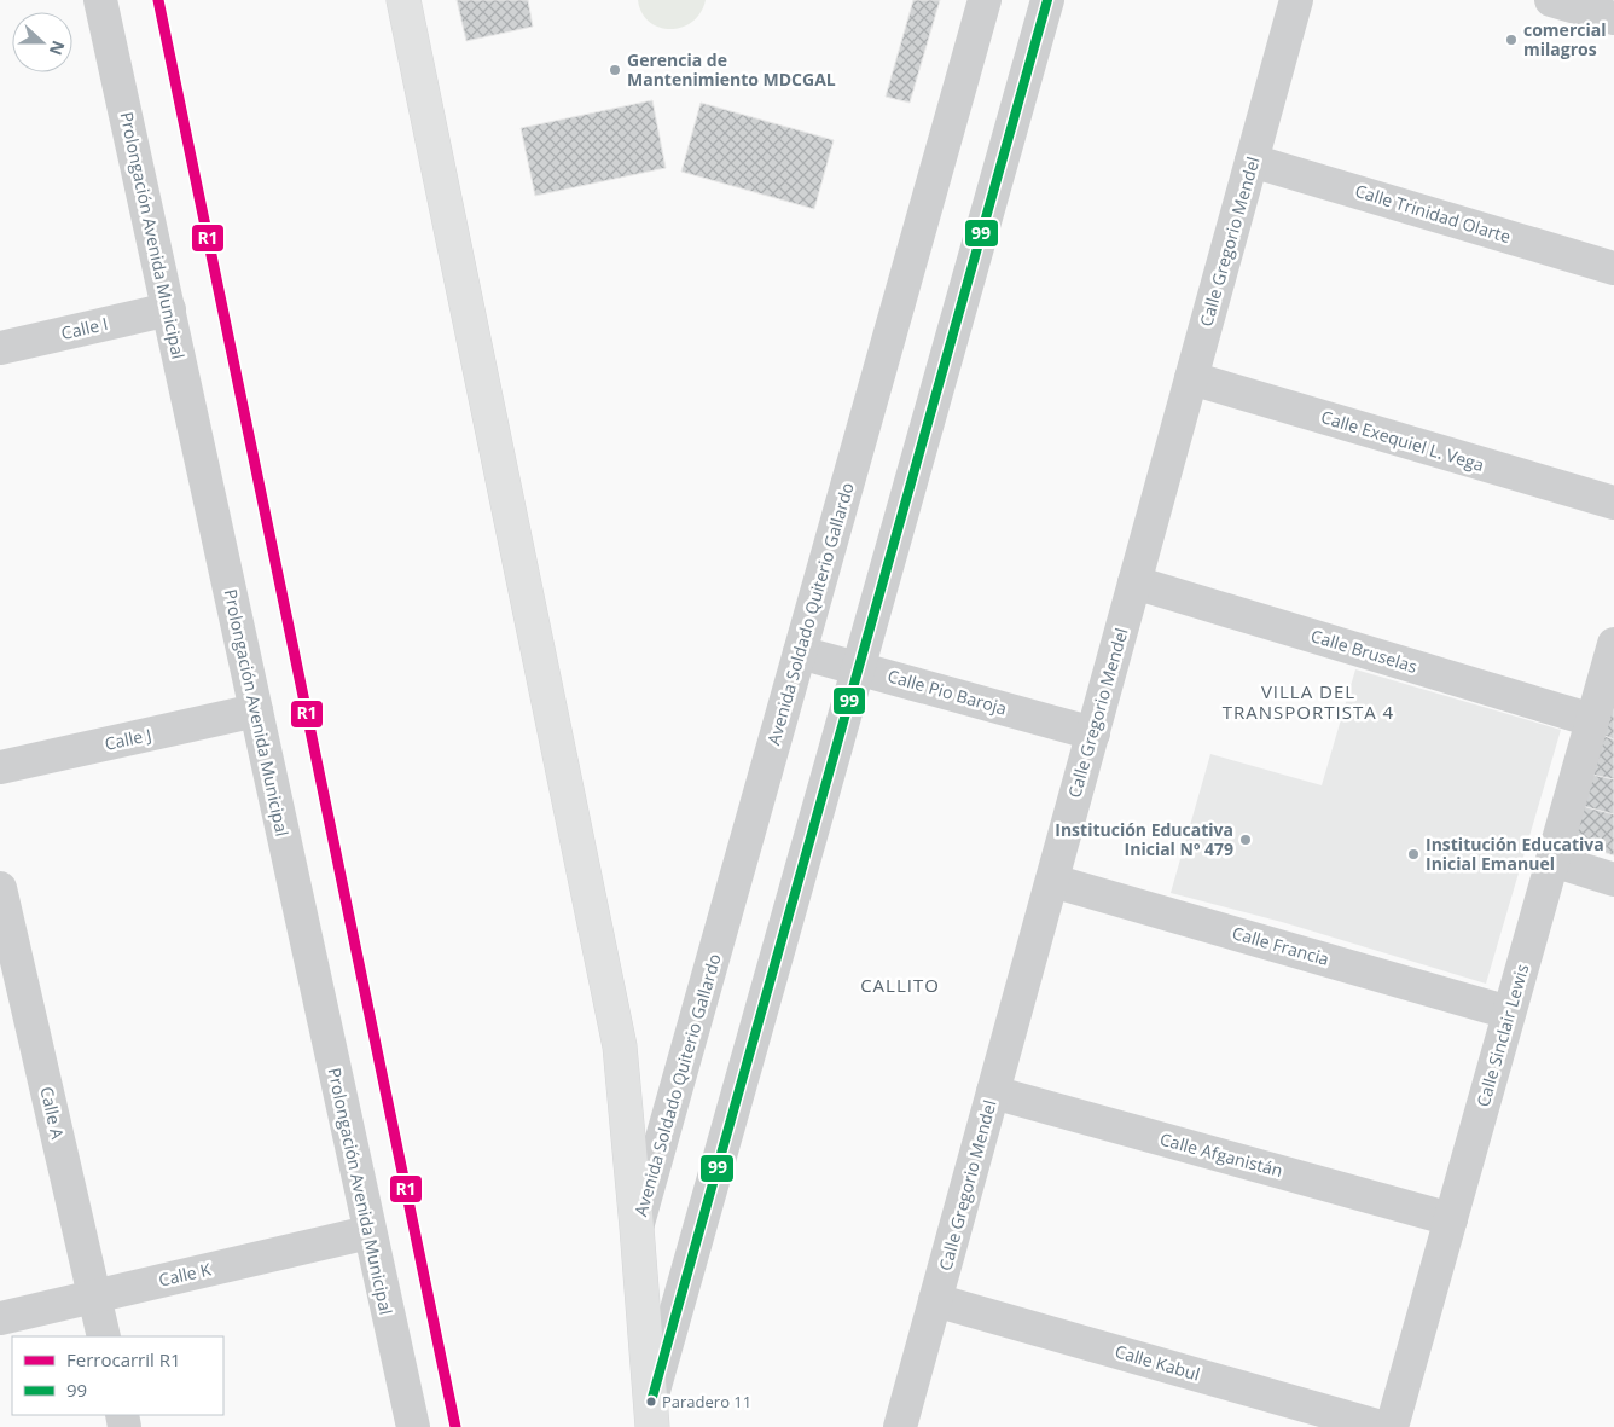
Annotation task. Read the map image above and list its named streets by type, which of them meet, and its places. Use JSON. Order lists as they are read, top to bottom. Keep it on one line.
{"streets":{"street":["Calle Trinidad Olarte","Prolongación Avenida Municipal","Calle Gregorio Mendel","Calle I","Calle Exequiel L. Vega","Avenida Soldado Quiterio Gallardo","Calle Bruselas","Calle Pio Baroja","Calle J","Calle Francia","Calle Sinclair Lewis","Calle A","Calle Afganistán","Calle K","Calle Kabul"]},"crossings":[["Calle Trinidad Olarte","Calle Gregorio Mendel"],["Prolongación Avenida Municipal","Calle I"],["Prolongación Avenida Municipal","Calle J"],["Prolongación Avenida Municipal","Calle K"],["Calle Gregorio Mendel","Calle Exequiel L. Vega"],["Calle Gregorio Mendel","Calle Bruselas"],["Calle Gregorio Mendel","Calle Pio Baroja"],["Calle Gregorio Mendel","Calle Francia"],["Calle Gregorio Mendel","Calle Afganistán"],["Calle Gregorio Mendel","Calle Kabul"],["Avenida Soldado Quiterio Gallardo","Calle Pio Baroja"],["Calle Bruselas","Calle Sinclair Lewis"],["Calle Francia","Calle Sinclair Lewis"],["Calle Sinclair Lewis","Calle Afganistán"],["Calle A","Calle K"]],"districts":["VILLA DEL TRANSPORTISTA 4","CALLITO"],"places":["comercial milagros","Gerencia de Mantenimiento MDCGAL","Institución Educativa Inicial Nº 479","Institución Educativa Inicial Emanuel","Paradero 11"],"lines":["rail line R1","transit line 99"],"legend":["Ferrocarril R1","99"],"north":"right"}
